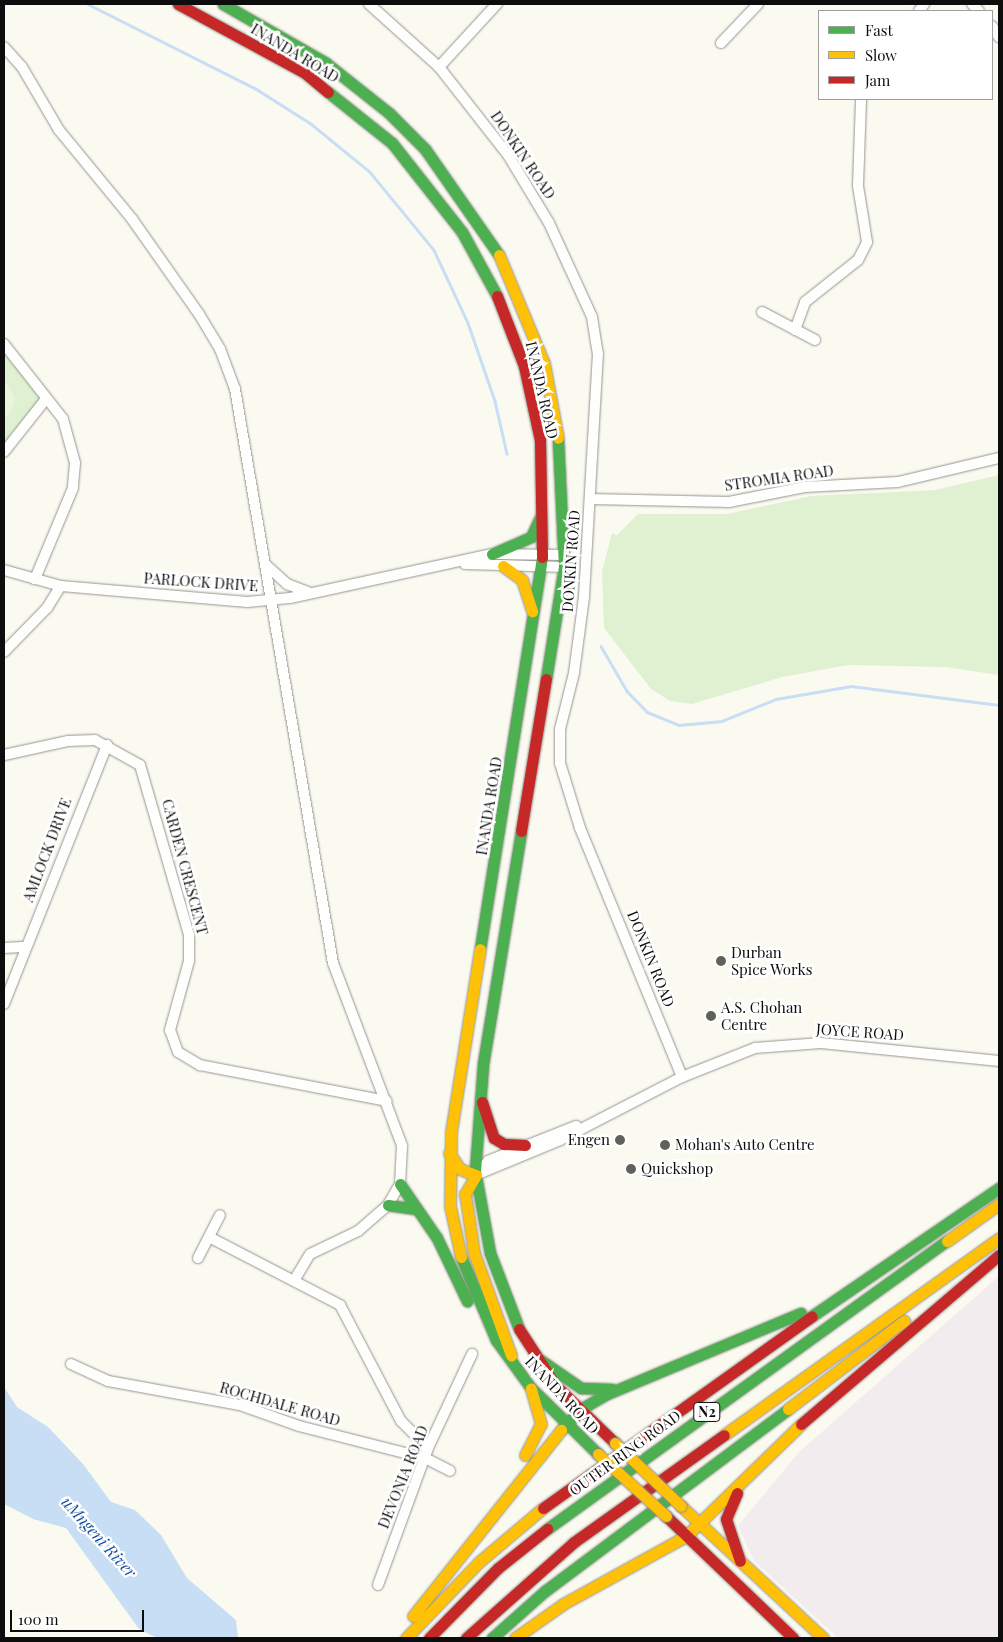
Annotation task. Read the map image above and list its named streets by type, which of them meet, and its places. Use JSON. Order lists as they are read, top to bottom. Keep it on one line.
{"streets":{"main road":["INANDA ROAD","N2","OUTER RING ROAD"],"street":["DONKIN ROAD","STROMIA ROAD","PARLOCK DRIVE","AMLOCK DRIVE","CARDEN CRESCENT","JOYCE ROAD","ROCHDALE ROAD","DEVONIA ROAD"]},"crossings":[["INANDA ROAD","PARLOCK DRIVE"],["INANDA ROAD","JOYCE ROAD"],["DONKIN ROAD","STROMIA ROAD"],["DONKIN ROAD","JOYCE ROAD"],["AMLOCK DRIVE","CARDEN CRESCENT"],["ROCHDALE ROAD","DEVONIA ROAD"]],"water":["uMngeni River"],"places":["Durban Spice Works","A.S. Chohan Centre","Engen","Mohan's Auto Centre","Quickshop"],"legend":["Fast","Slow","Jam"],"scale_bar":"100 m"}
